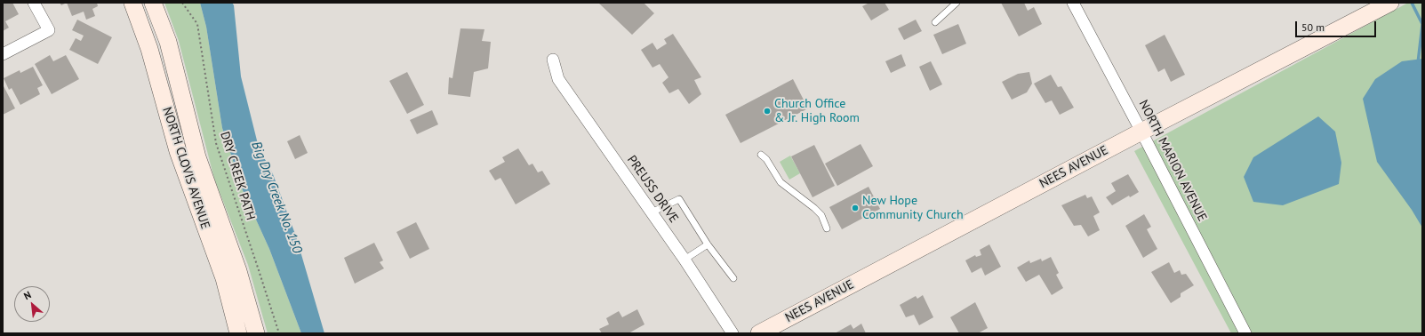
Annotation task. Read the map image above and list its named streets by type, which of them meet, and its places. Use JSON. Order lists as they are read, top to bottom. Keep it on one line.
{"streets":{"main road":["NEES AVENUE","NORTH CLOVIS AVENUE"],"street":["NORTH MARION AVENUE","PREUSS DRIVE"],"path":["DRY CREEK PATH"]},"crossings":[["NORTH MARION AVENUE","NEES AVENUE"]],"water":["Big Dry Creek No. 150"],"places":["Church Office & Jr. High Room","New Hope Community Church"],"scale_bar":"50 m","north":"top left"}
